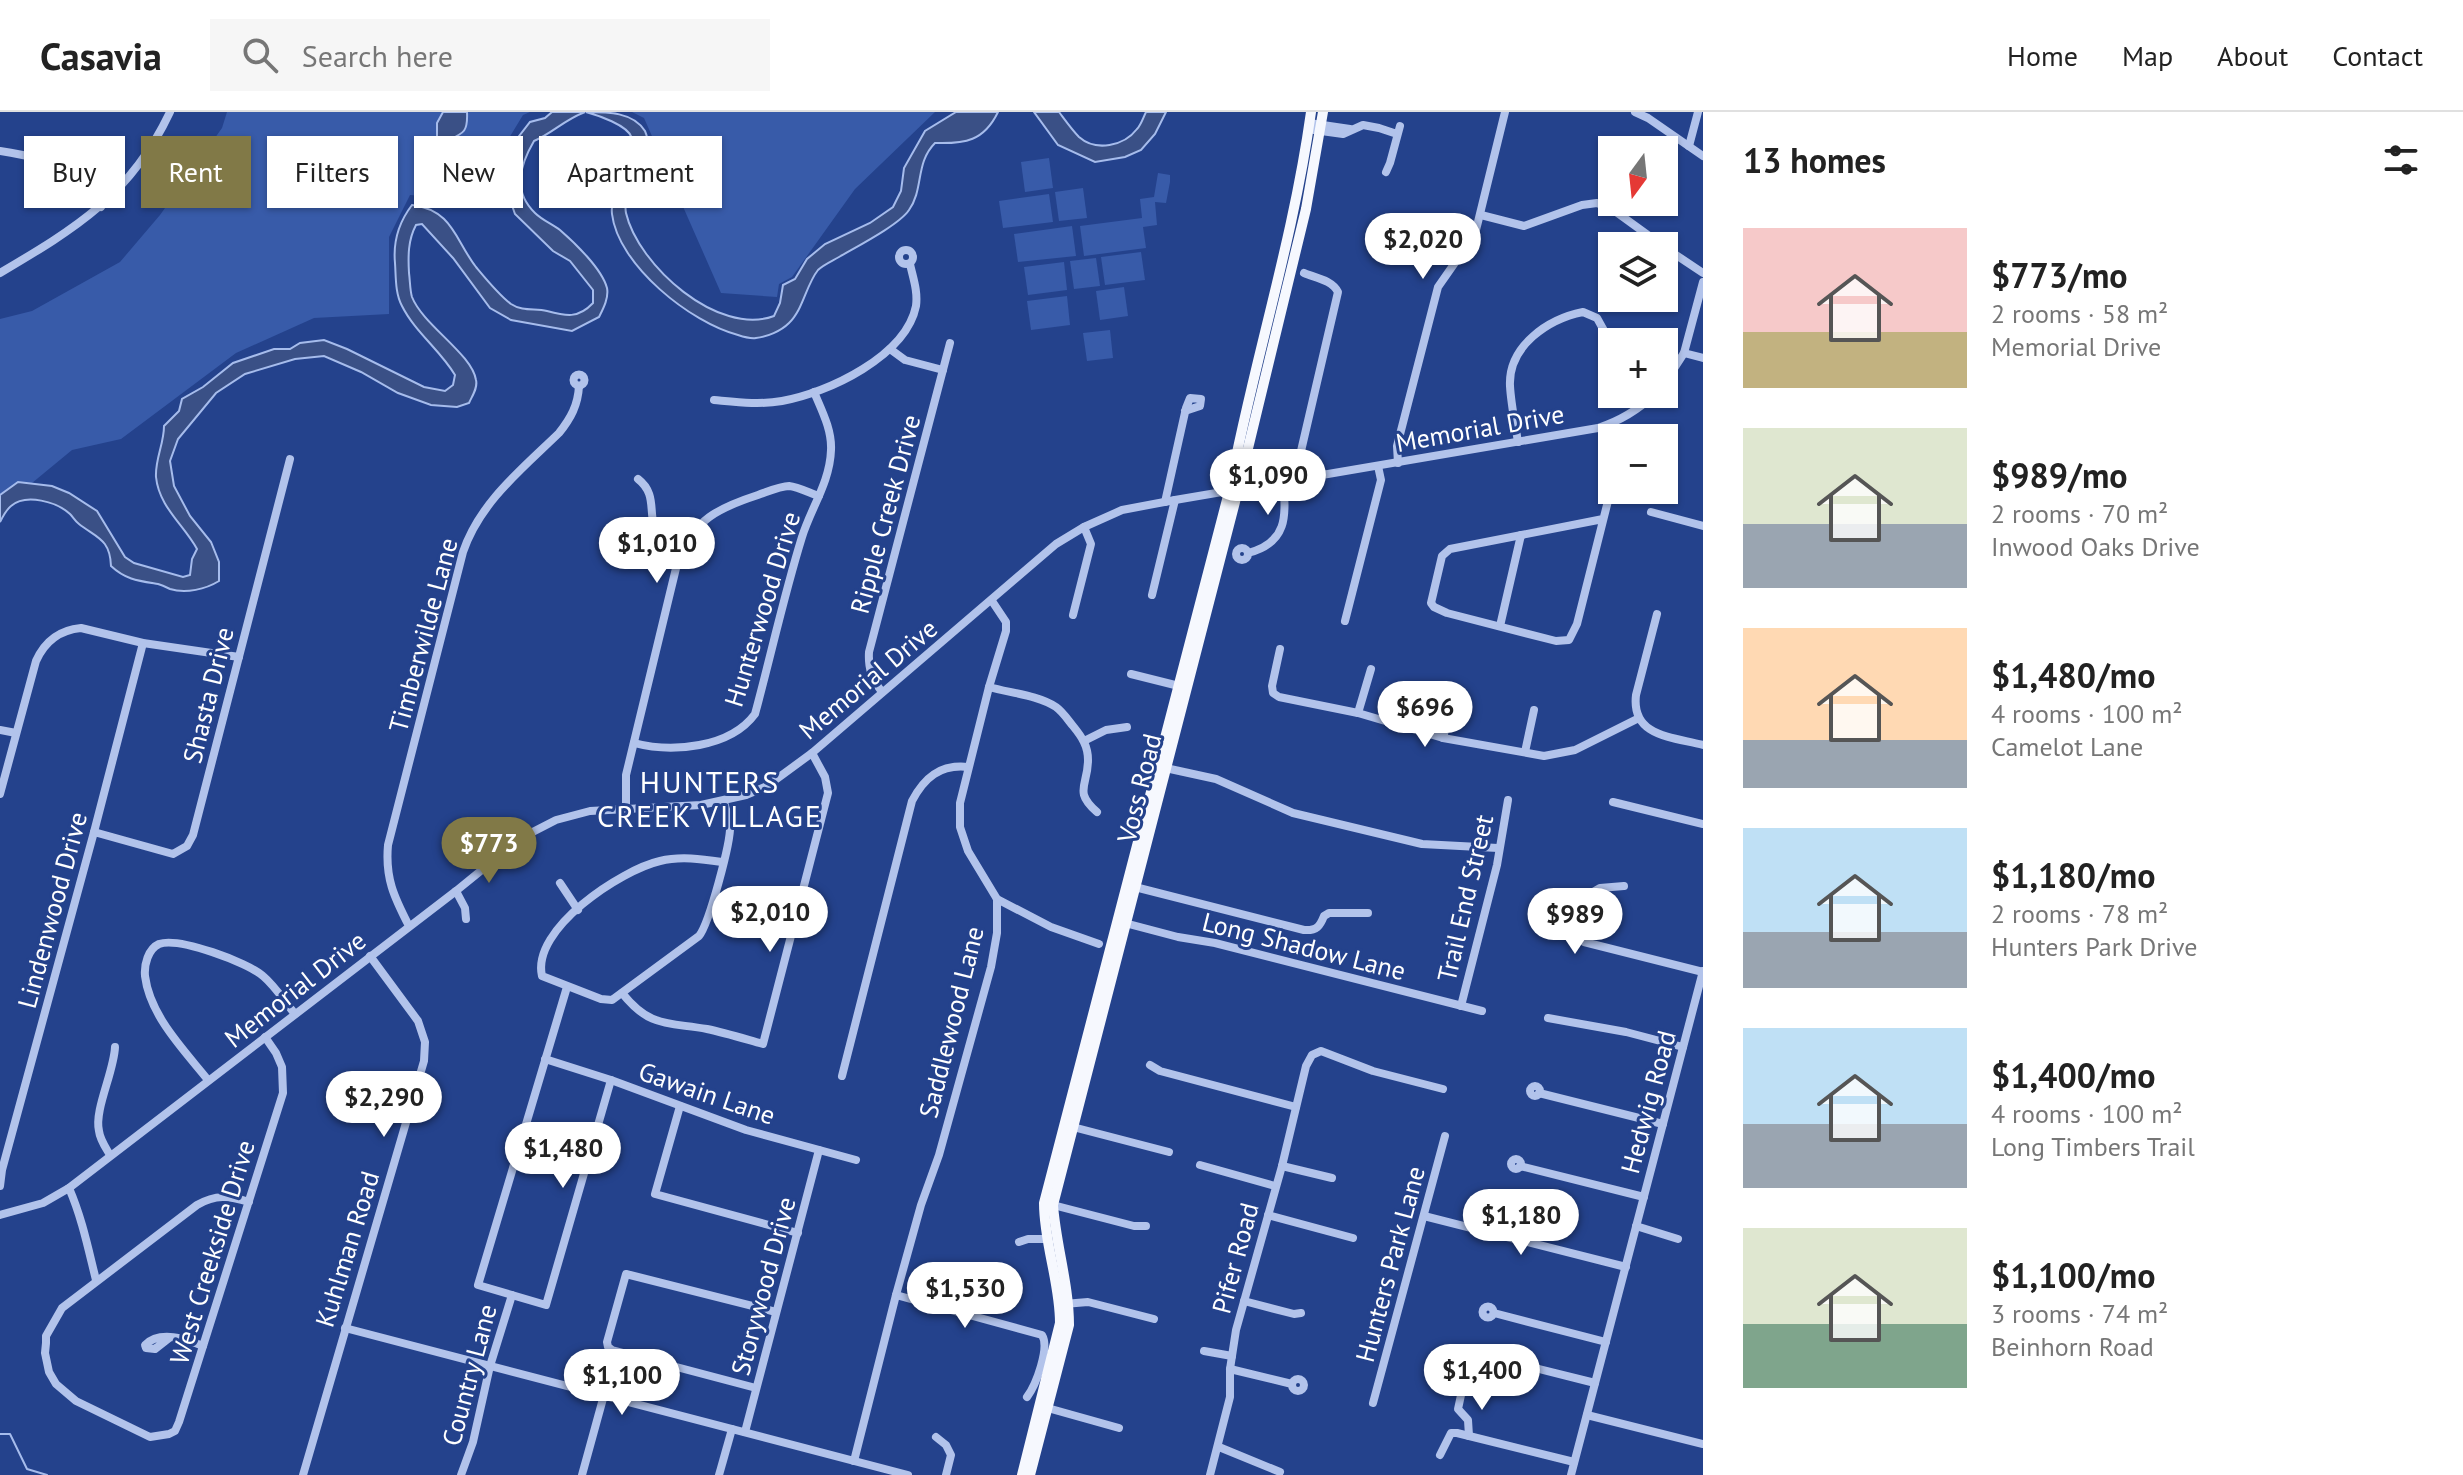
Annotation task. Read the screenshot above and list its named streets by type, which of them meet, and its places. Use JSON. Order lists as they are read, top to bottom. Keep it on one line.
{"streets":{"main road":["Voss Road"],"street":["Memorial Drive","Ripple Creek Drive","Hunterwood Drive","Timberwilde Lane","Shasta Drive","Trail End Street","Lindenwood Drive","Long Shadow Lane","Saddlewood Lane","Gawain Lane","Hedwig Road","Kuhlman Road","West Creekside Drive","Pifer Road","Hunters Park Lane","Storywood Drive","Country Lane"]},"crossings":[["Memorial Drive","Ripple Creek Drive"],["Memorial Drive","Timberwilde Lane"],["Memorial Drive","Voss Road"],["Memorial Drive","Saddlewood Lane"],["Memorial Drive","Kuhlman Road"],["Memorial Drive","West Creekside Drive"],["Shasta Drive","Lindenwood Drive"],["Voss Road","Long Shadow Lane"],["Trail End Street","Long Shadow Lane"],["Gawain Lane","Storywood Drive"],["Gawain Lane","Country Lane"]],"districts":["HUNTERS CREEK VILLAGE"],"north":"bottom","page":{"header":"Casavia","search":"Search here","nav":["Home","Map","About","Contact"],"heading":"13 homes","map_buttons":["+","−"],"chip":["Buy","Rent","Filters","New","Apartment"],"list":[{"name":"$773/mo","note":"2 rooms · 58 m² · Memorial Drive"},{"name":"$989/mo","note":"2 rooms · 70 m² · Inwood Oaks Drive"},{"name":"$1,480/mo","note":"4 rooms · 100 m² · Camelot Lane"},{"name":"$1,180/mo","note":"2 rooms · 78 m² · Hunters Park Drive"},{"name":"$1,400/mo","note":"4 rooms · 100 m² · Long Timbers Trail"},{"name":"$1,100/mo","note":"3 rooms · 74 m² · Beinhorn Road"}],"price":["$2,020","$1,090","$1,010","$696","$773","$2,010","$989","$2,290","$1,480","$1,180","$1,530","$1,400","$1,100"]}}
